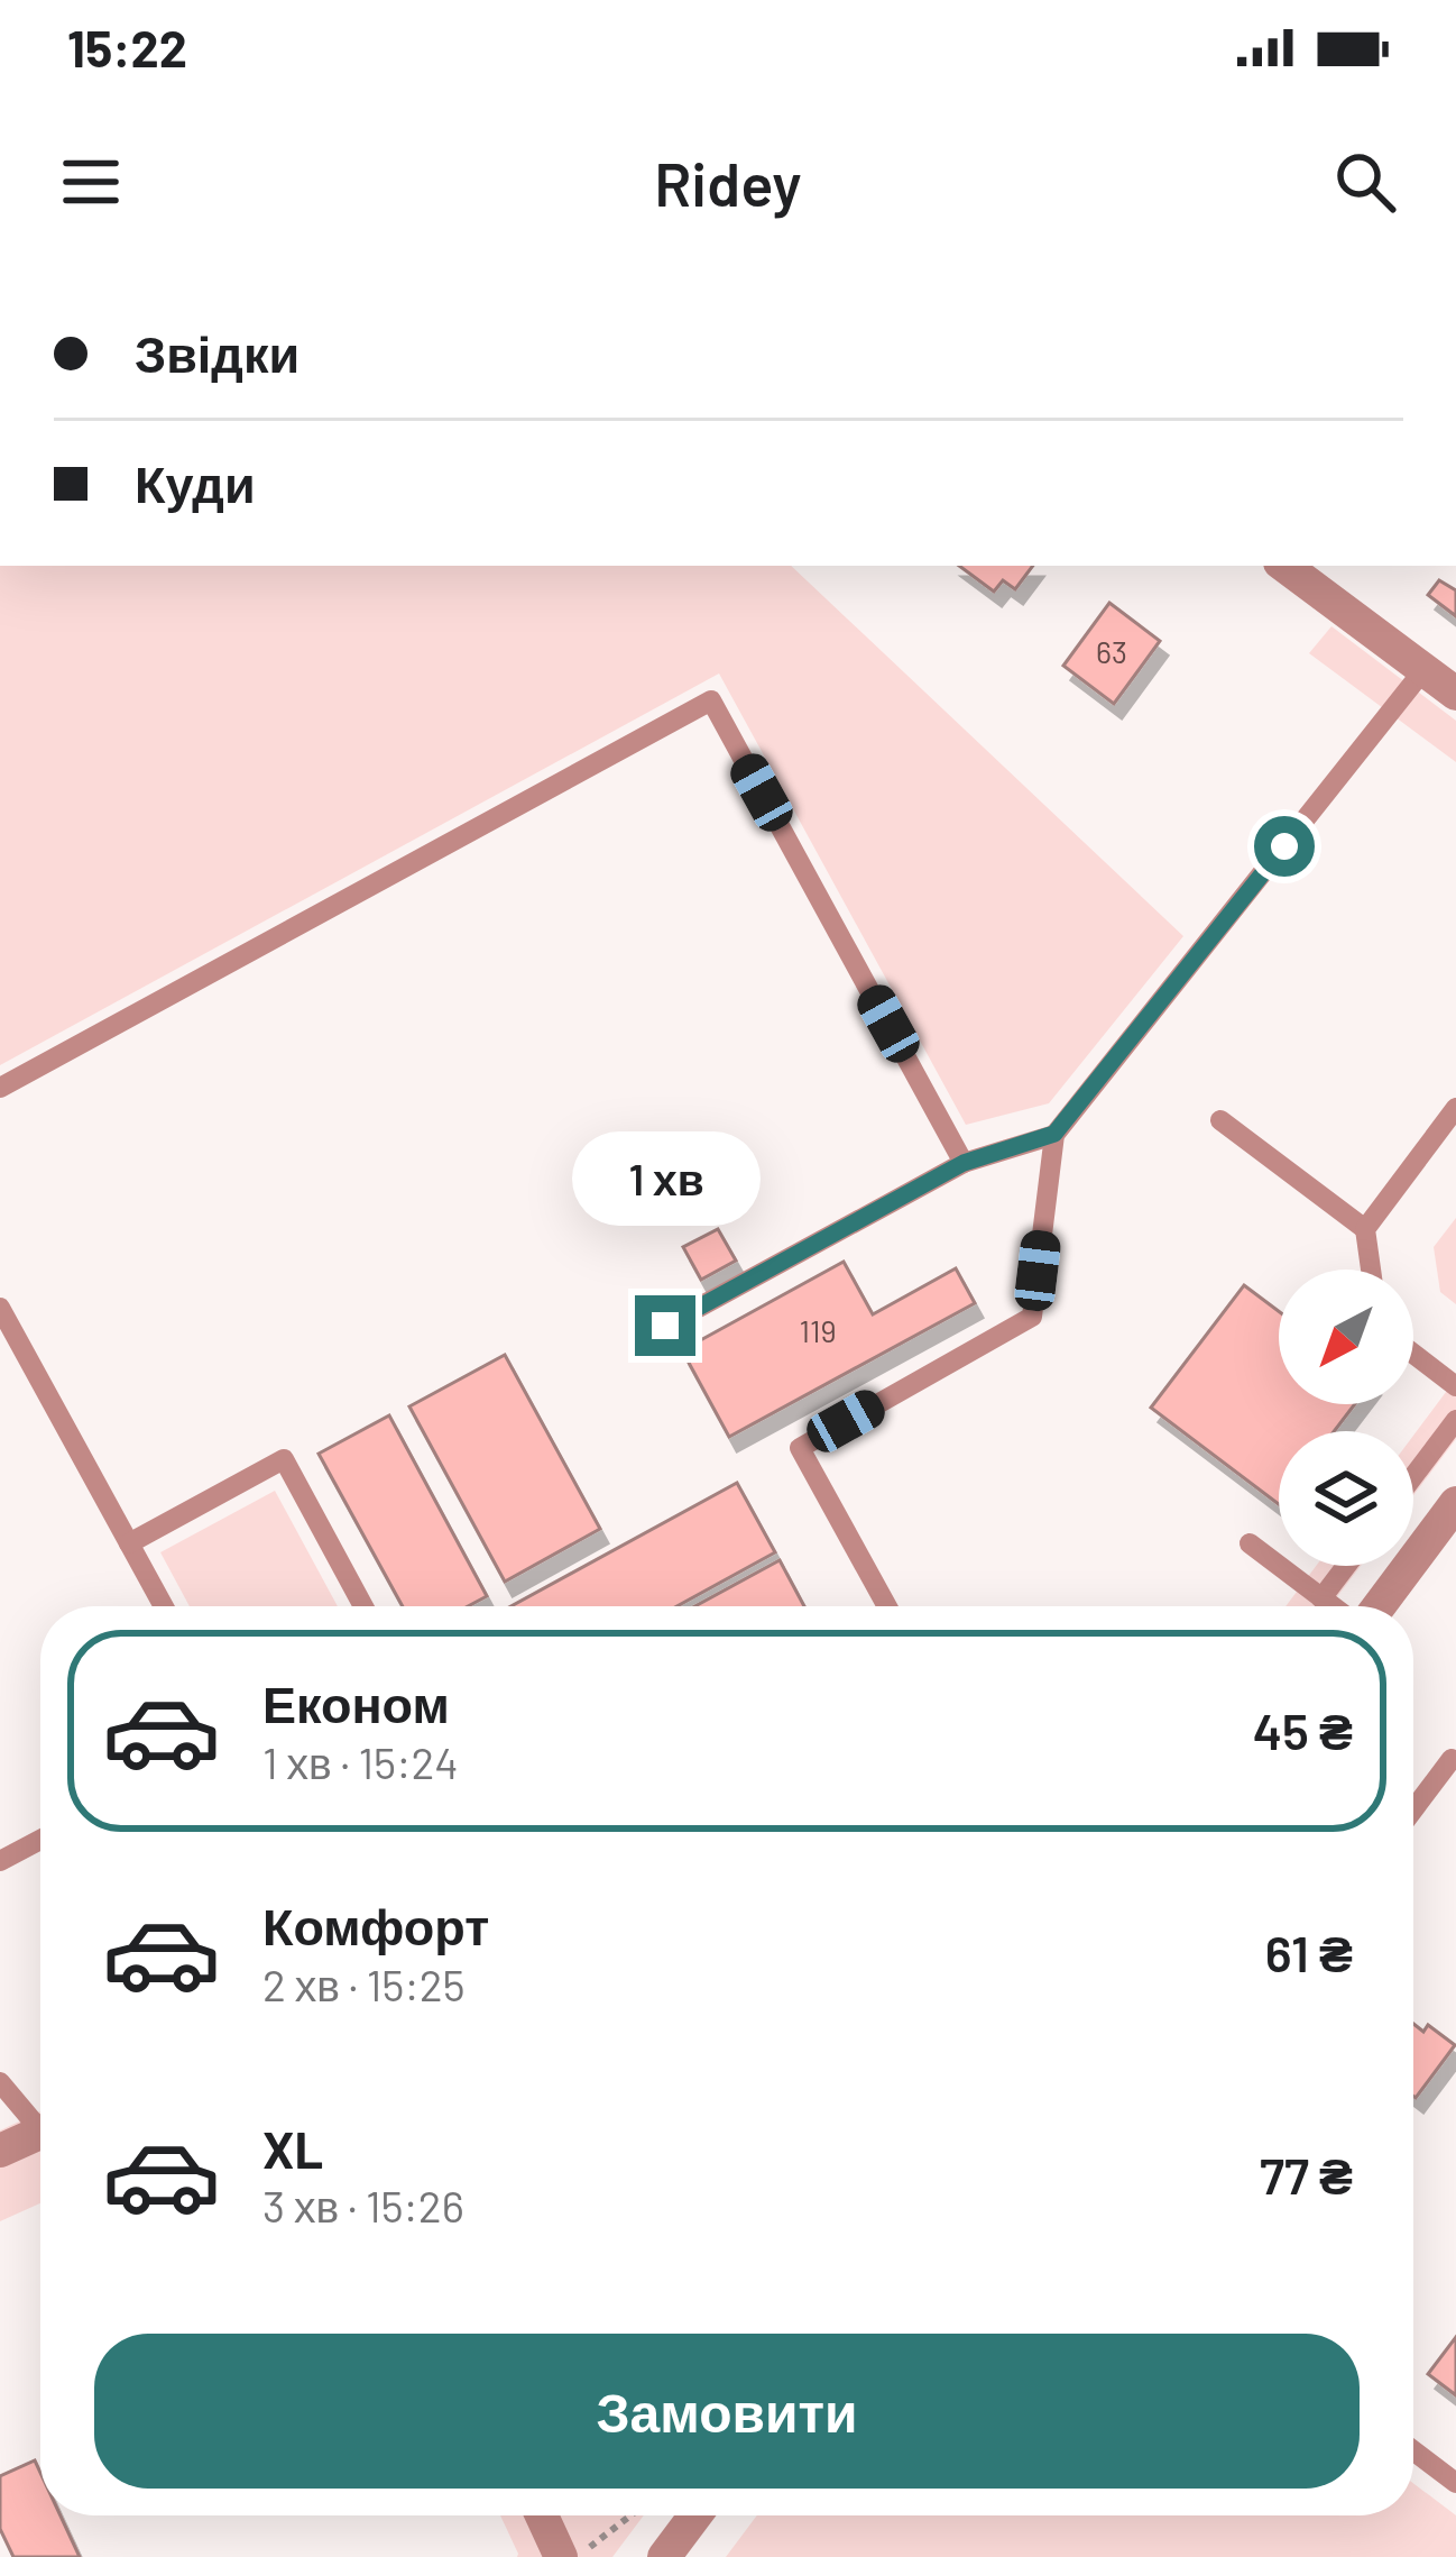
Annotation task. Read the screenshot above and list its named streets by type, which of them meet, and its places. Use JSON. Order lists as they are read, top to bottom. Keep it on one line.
{"house_numbers":["63","119"],"north":"bottom left","page":{"status":"15:22","header":"Ridey","banner":["Звідки","Куди"],"bubble":"1 хв","list":[{"name":"Економ","note":"1 хв · 15:24","value":"45 ₴"},{"name":"Комфорт","note":"2 хв · 15:25","value":"61 ₴"},{"name":"XL","note":"3 хв · 15:26","value":"77 ₴"}],"buttons":"Замовити"}}
